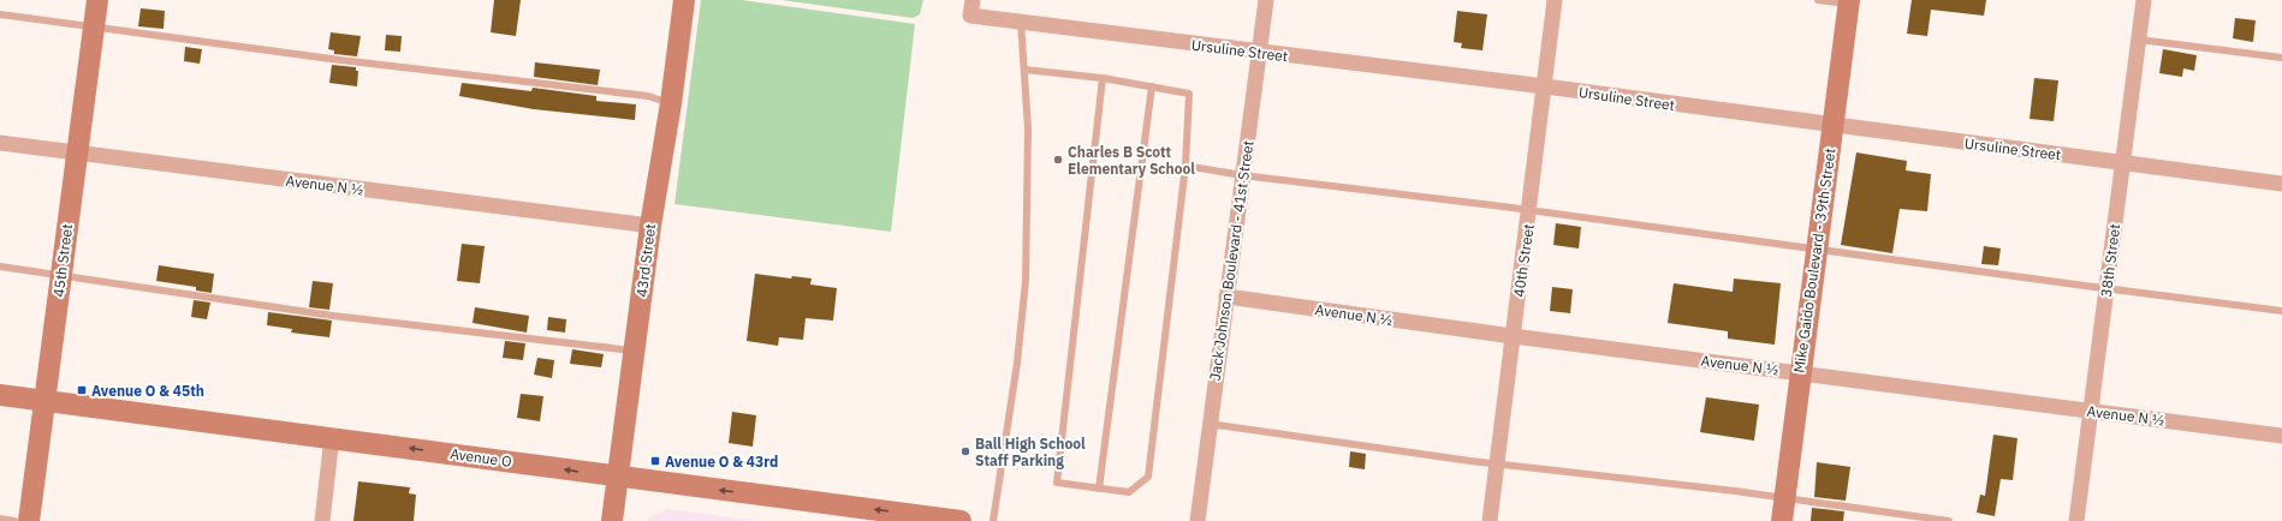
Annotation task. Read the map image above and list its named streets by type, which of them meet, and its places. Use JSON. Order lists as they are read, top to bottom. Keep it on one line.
{"streets":{"main road":["45th Street","43rd Street","Mike Gaido Boulevard - 39th Street","Avenue O"],"street":["Ursuline Street","Avenue N ½","Jack Johnson Boulevard - 41st Street","40th Street","38th Street"]},"crossings":[["Ursuline Street","Jack Johnson Boulevard - 41st Street"],["Ursuline Street","40th Street"],["Ursuline Street","Mike Gaido Boulevard - 39th Street"],["Ursuline Street","38th Street"],["Avenue N ½","45th Street"],["Avenue N ½","43rd Street"],["Avenue N ½","Jack Johnson Boulevard - 41st Street"],["Avenue N ½","40th Street"],["Avenue N ½","Mike Gaido Boulevard - 39th Street"],["Avenue N ½","38th Street"],["45th Street","Avenue O"],["43rd Street","Avenue O"]],"one_way":["Avenue O"],"places":{"other":["Charles B Scott Elementary School","Ball High School Staff Parking"],"transit":["Avenue O & 45th","Avenue O & 43rd"]}}
